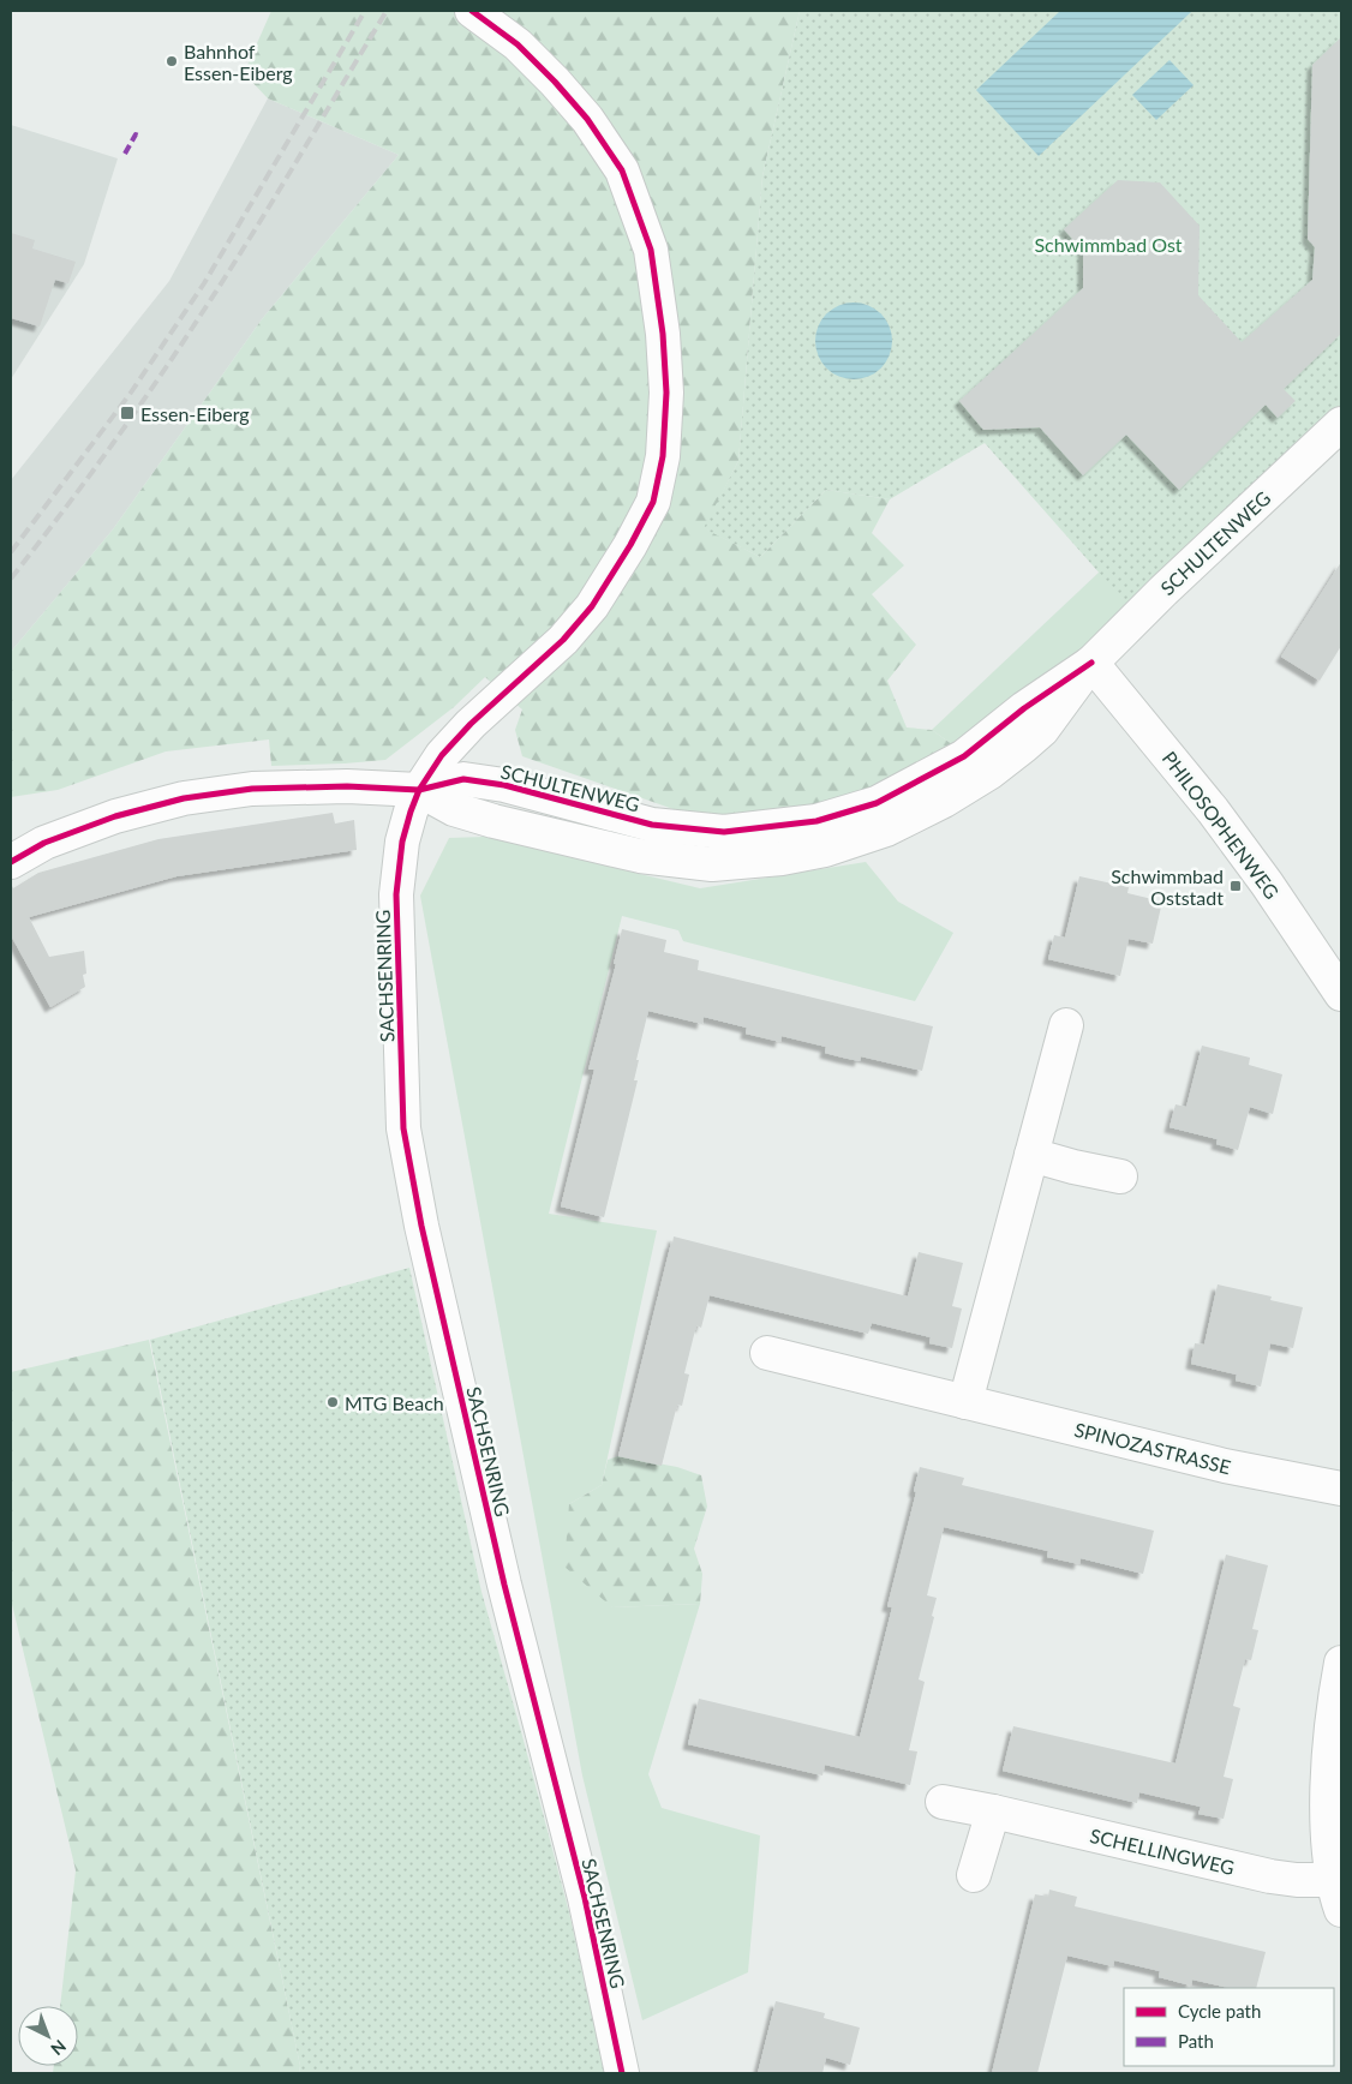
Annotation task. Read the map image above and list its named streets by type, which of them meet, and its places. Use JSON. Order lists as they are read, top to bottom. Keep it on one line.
{"streets":{"street":["SCHULTENWEG","PHILOSOPHENWEG","SACHSENRING","SPINOZASTRASSE","SCHELLINGWEG"]},"crossings":[["SCHULTENWEG","PHILOSOPHENWEG"],["SCHULTENWEG","SACHSENRING"]],"parks":["Schwimmbad Ost"],"places":{"other":["Bahnhof Essen-Eiberg","MTG Beach"],"transit":["Essen-Eiberg","Schwimmbad Oststadt"]},"legend":["Cycle path","Path"],"north":"bottom right"}
